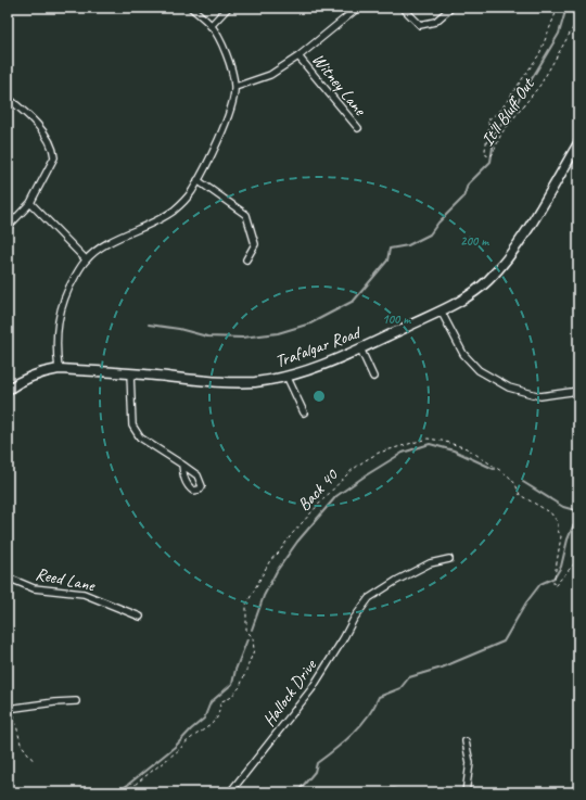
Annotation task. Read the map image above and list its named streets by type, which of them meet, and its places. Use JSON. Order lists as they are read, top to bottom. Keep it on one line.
{"streets":{"street":["Witney Lane","Trafalgar Road","Reed Lane","Hallock Drive"],"path":["It'll Bluff Out","Back 40"]},"rings":["200 m","100 m"]}
